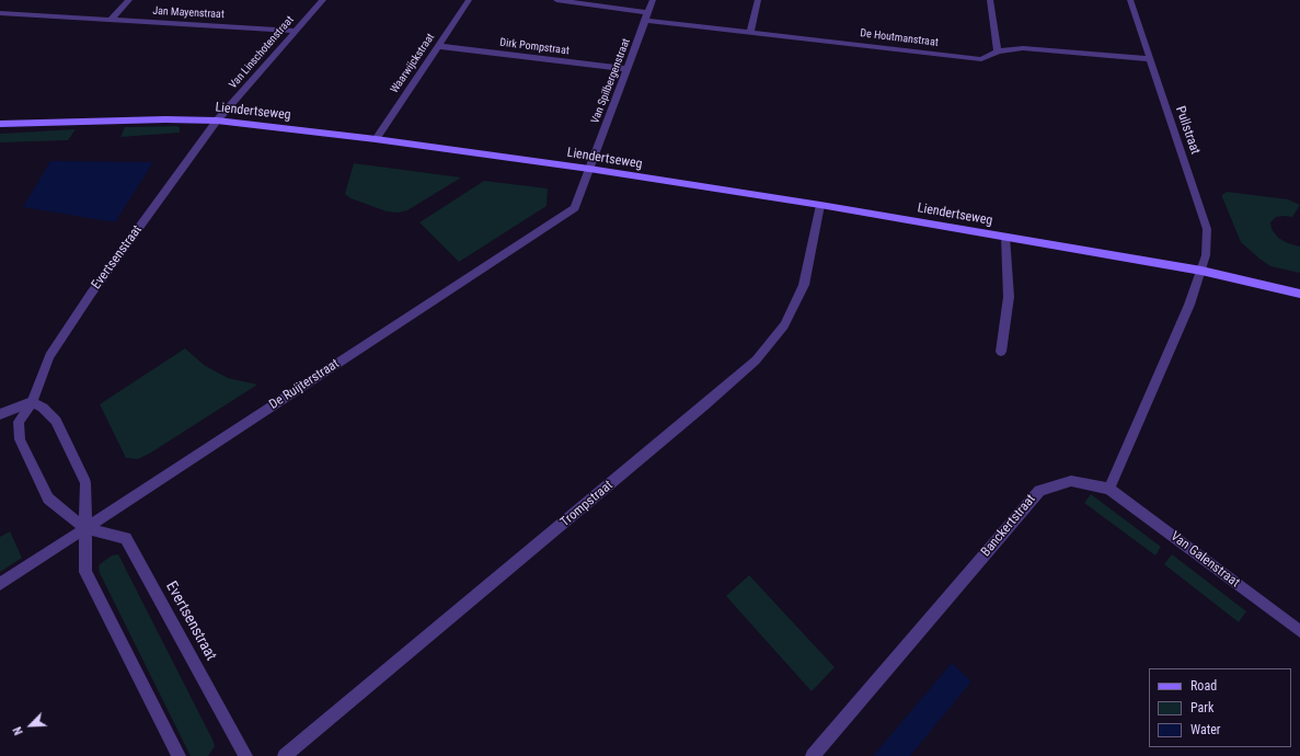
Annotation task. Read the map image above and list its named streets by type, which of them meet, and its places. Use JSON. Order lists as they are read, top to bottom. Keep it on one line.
{"streets":{"street":["Jan Mayenstraat","De Houtmanstraat","Dirk Pompstraat","Van Linschotenstraat","Waarwijckstraat","Van Spilbergenstraat","Liendertseweg","Pullstraat","Evertsenstraat","De Ruijterstraat","Trompstraat","Banckertstraat","Van Galenstraat"]},"crossings":[["Jan Mayenstraat","Van Linschotenstraat"],["De Houtmanstraat","Van Spilbergenstraat"],["De Houtmanstraat","Pullstraat"],["Dirk Pompstraat","Waarwijckstraat"],["Dirk Pompstraat","Van Spilbergenstraat"],["Van Linschotenstraat","Liendertseweg"],["Van Linschotenstraat","Evertsenstraat"],["Waarwijckstraat","Liendertseweg"],["Van Spilbergenstraat","Liendertseweg"],["Van Spilbergenstraat","De Ruijterstraat"],["Liendertseweg","Pullstraat"],["Liendertseweg","Evertsenstraat"],["Liendertseweg","De Ruijterstraat"],["Liendertseweg","Trompstraat"],["Evertsenstraat","De Ruijterstraat"],["Banckertstraat","Van Galenstraat"]],"legend":["Road","Park","Water"],"north":"bottom left"}
